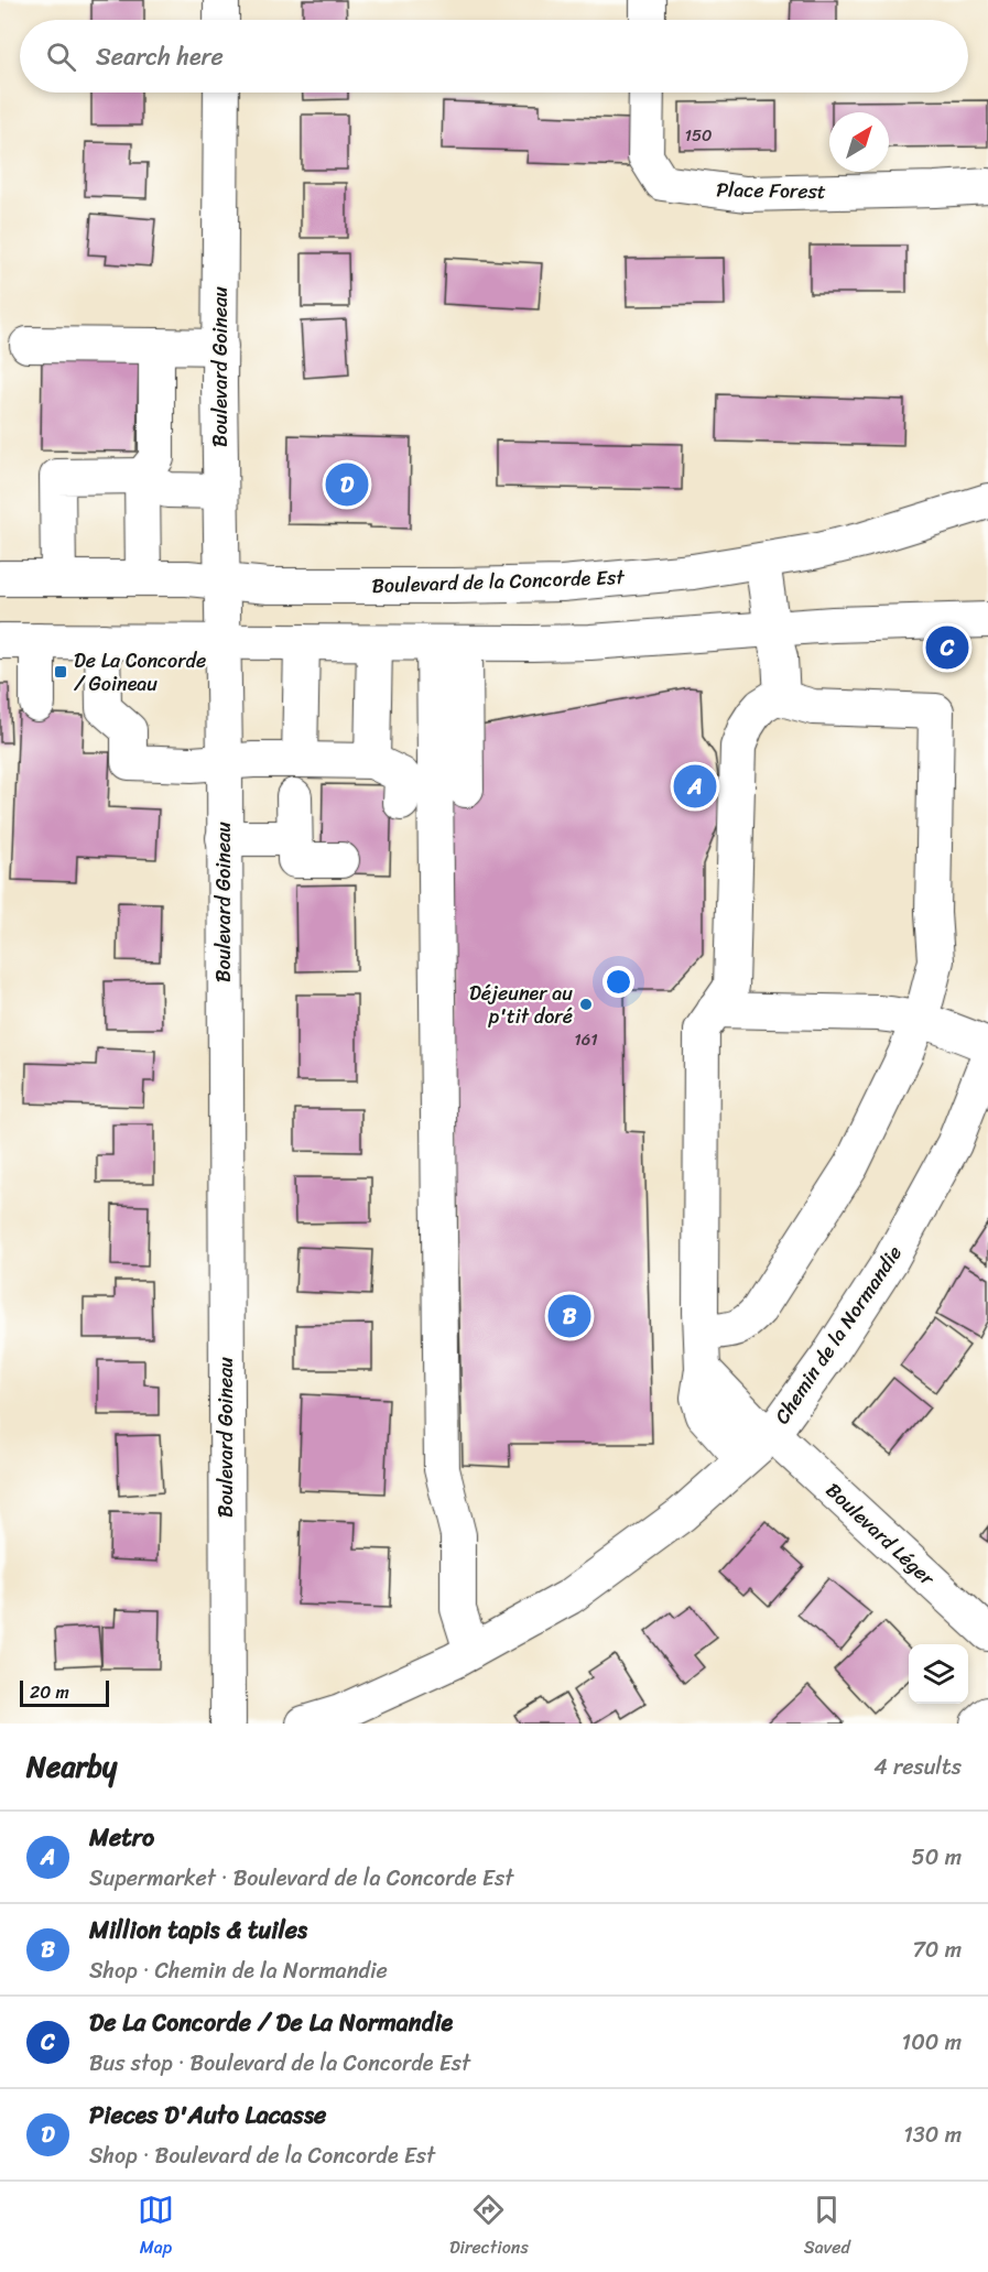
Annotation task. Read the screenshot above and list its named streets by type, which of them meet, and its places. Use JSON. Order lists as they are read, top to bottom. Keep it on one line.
{"streets":{"street":["Place Forest","Boulevard Goineau","Boulevard de la Concorde Est","Chemin de la Normandie","Boulevard Léger"]},"crossings":[["Boulevard Goineau","Boulevard de la Concorde Est"],["Chemin de la Normandie","Boulevard Léger"]],"places":{"transit":["De La Concorde / Goineau"],"other":["Déjeuner au p'tit doré"]},"house_numbers":["150","161"],"scale_bar":"20 m","north":"top right","page":{"search":"Search here","pins":["D","C","A","B"],"scale":"20 m","heading":["Nearby","4 results"],"list":[{"mark":"A","name":"Metro","note":"Supermarket · Boulevard de la Concorde Est","value":"50 m"},{"mark":"B","name":"Million tapis & tuiles","note":"Shop · Chemin de la Normandie","value":"70 m"},{"mark":"C","name":"De La Concorde / De La Normandie","note":"Bus stop · Boulevard de la Concorde Est","value":"100 m"},{"mark":"D","name":"Pieces D'Auto Lacasse","note":"Shop · Boulevard de la Concorde Est","value":"130 m"}],"nav":["Map","Directions","Saved"]}}
